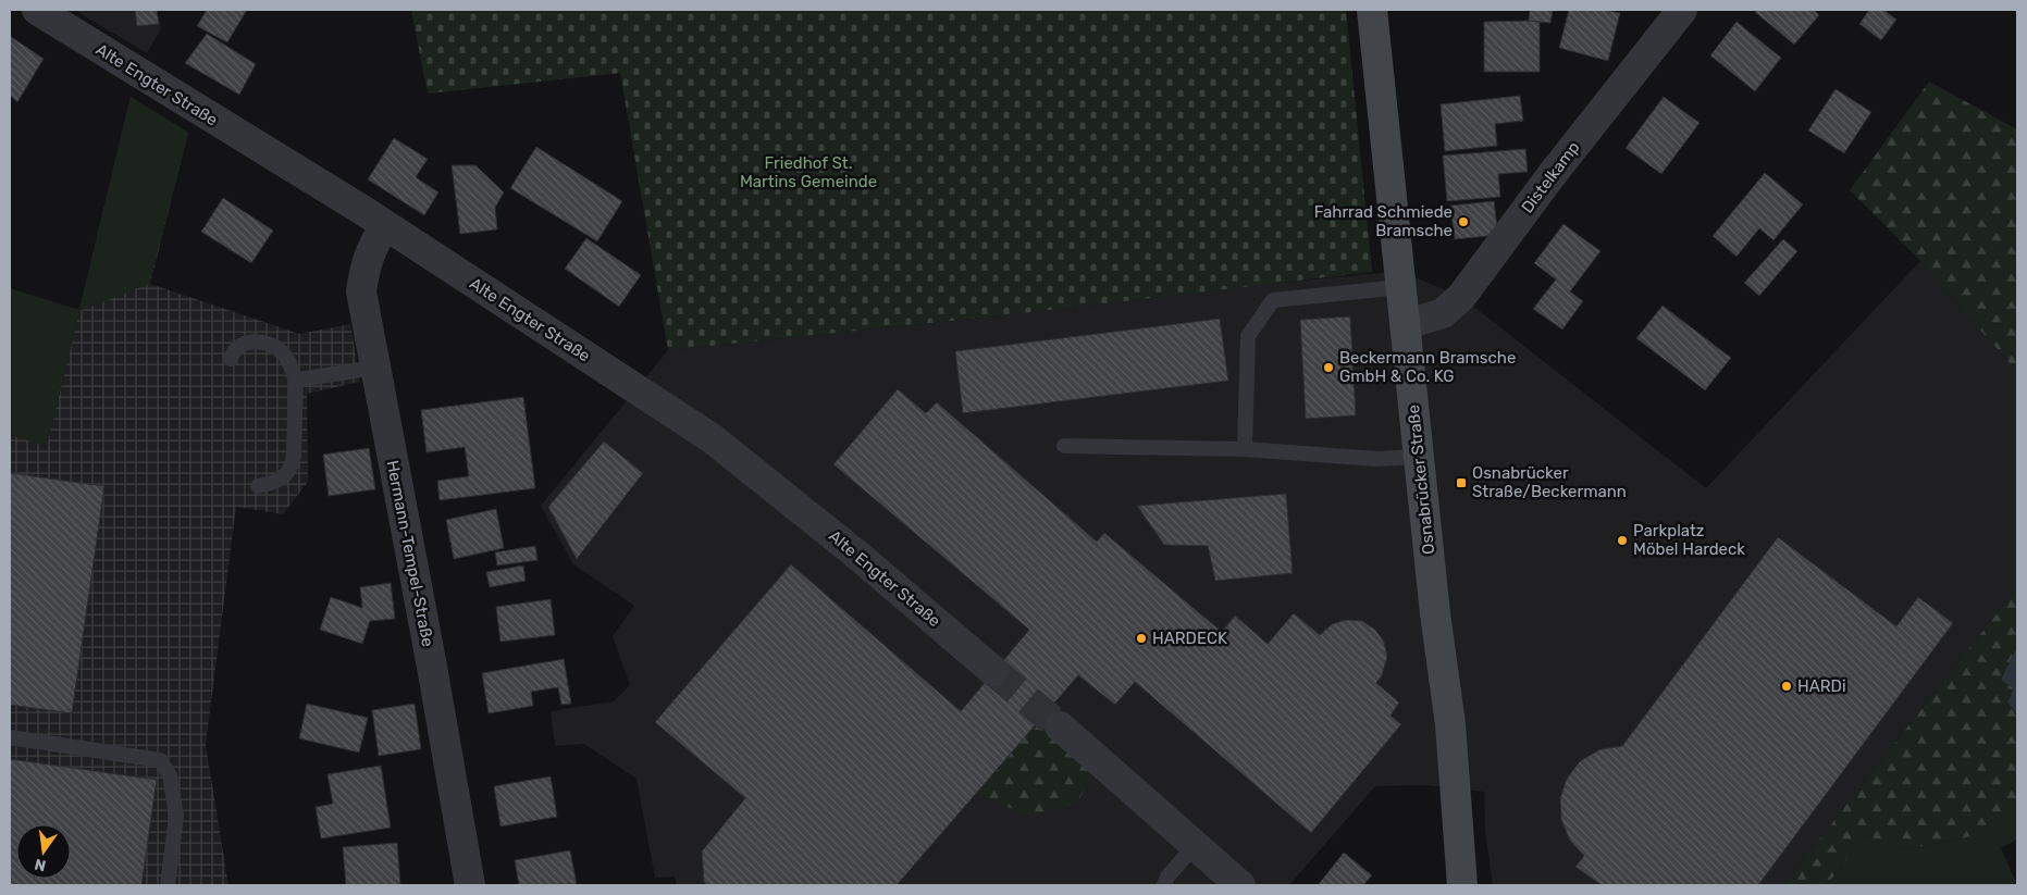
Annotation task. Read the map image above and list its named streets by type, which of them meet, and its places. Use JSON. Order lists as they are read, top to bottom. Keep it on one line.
{"streets":{"main road":["Osnabrücker Straße"],"street":["Alte Engter Straße","Distelkamp","Hermann-Tempel-Straße"]},"crossings":[["Alte Engter Straße","Hermann-Tempel-Straße"],["Distelkamp","Osnabrücker Straße"]],"parks":["Friedhof St. Martins Gemeinde"],"places":{"other":["Fahrrad Schmiede Bramsche","Beckermann Bramsche GmbH & Co. KG","Parkplatz Möbel Hardeck","HARDECK","HARDi"],"transit":["Osnabrücker Straße/Beckermann"]},"north":"bottom"}
